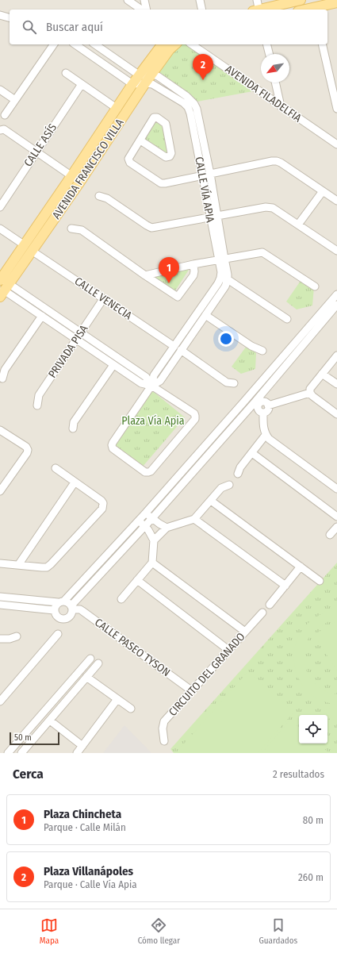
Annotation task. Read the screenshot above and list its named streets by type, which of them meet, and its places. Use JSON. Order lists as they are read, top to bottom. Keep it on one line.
{"streets":{"main road":["AVENIDA FRANCISCO VILLA"],"street":["AVENIDA FILADELFIA","CALLE ASÍS","CALLE VÍA APIA","CALLE VENECIA","PRIVADA PISA","CALLE PASEO TYSON","CIRCUITO DEL GRANADO"]},"crossings":[["AVENIDA FRANCISCO VILLA","CALLE VÍA APIA"],["AVENIDA FRANCISCO VILLA","CALLE VENECIA"],["CALLE VENECIA","PRIVADA PISA"],["CALLE PASEO TYSON","CIRCUITO DEL GRANADO"]],"parks":["Plaza Vía Apia"],"scale_bar":"50 m","north":"bottom left","page":{"search":"Buscar aquí","pins":["2","1"],"scale":"50 m","heading":["Cerca","2 resultados"],"list":[{"mark":"1","name":"Plaza Chincheta","note":"Parque · Calle Milán","value":"80 m"},{"mark":"2","name":"Plaza Villanápoles","note":"Parque · Calle Vía Apia","value":"260 m"}],"nav":["Mapa","Cómo llegar","Guardados"]}}
